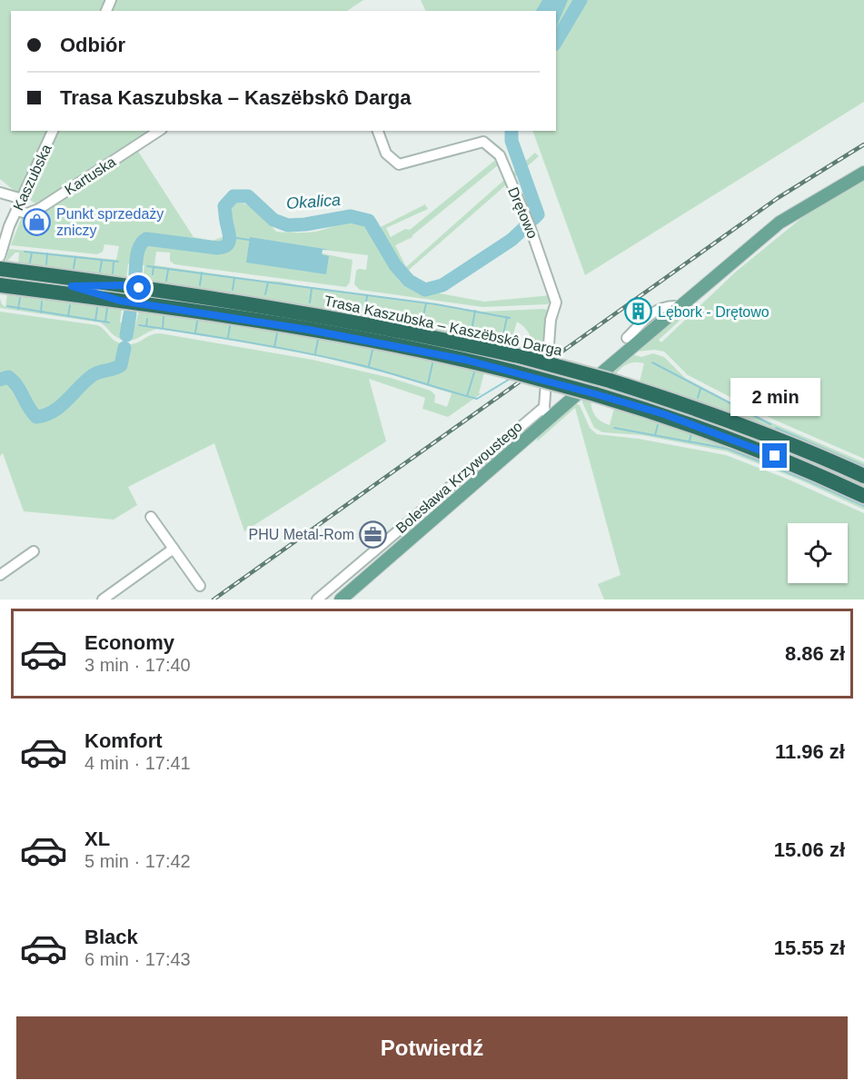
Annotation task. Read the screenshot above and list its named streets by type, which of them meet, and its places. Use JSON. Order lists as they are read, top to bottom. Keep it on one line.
{"streets":{"highway":["Trasa Kaszubska – Kaszëbskô Darga"],"main road":["Bolesława Krzywoustego"],"street":["Kartuska","Kaszubska","Drętowo"]},"crossings":[["Kartuska","Kaszubska"],["Kaszubska","Trasa Kaszubska – Kaszëbskô Darga"],["Drętowo","Bolesława Krzywoustego"],["Trasa Kaszubska – Kaszëbskô Darga","Bolesława Krzywoustego"]],"water":["Okalica"],"places":{"shop":["Punkt sprzedaży zniczy"],"building":["Lębork - Drętowo"],"office":["PHU Metal-Rom"]},"page":{"banner":["Odbiór","Trasa Kaszubska – Kaszëbskô Darga"],"bubble":"2 min","list":[{"name":"Economy","note":"3 min · 17:40","value":"8.86 zł"},{"name":"Komfort","note":"4 min · 17:41","value":"11.96 zł"},{"name":"XL","note":"5 min · 17:42","value":"15.06 zł"},{"name":"Black","note":"6 min · 17:43","value":"15.55 zł"}],"buttons":"Potwierdź"}}
